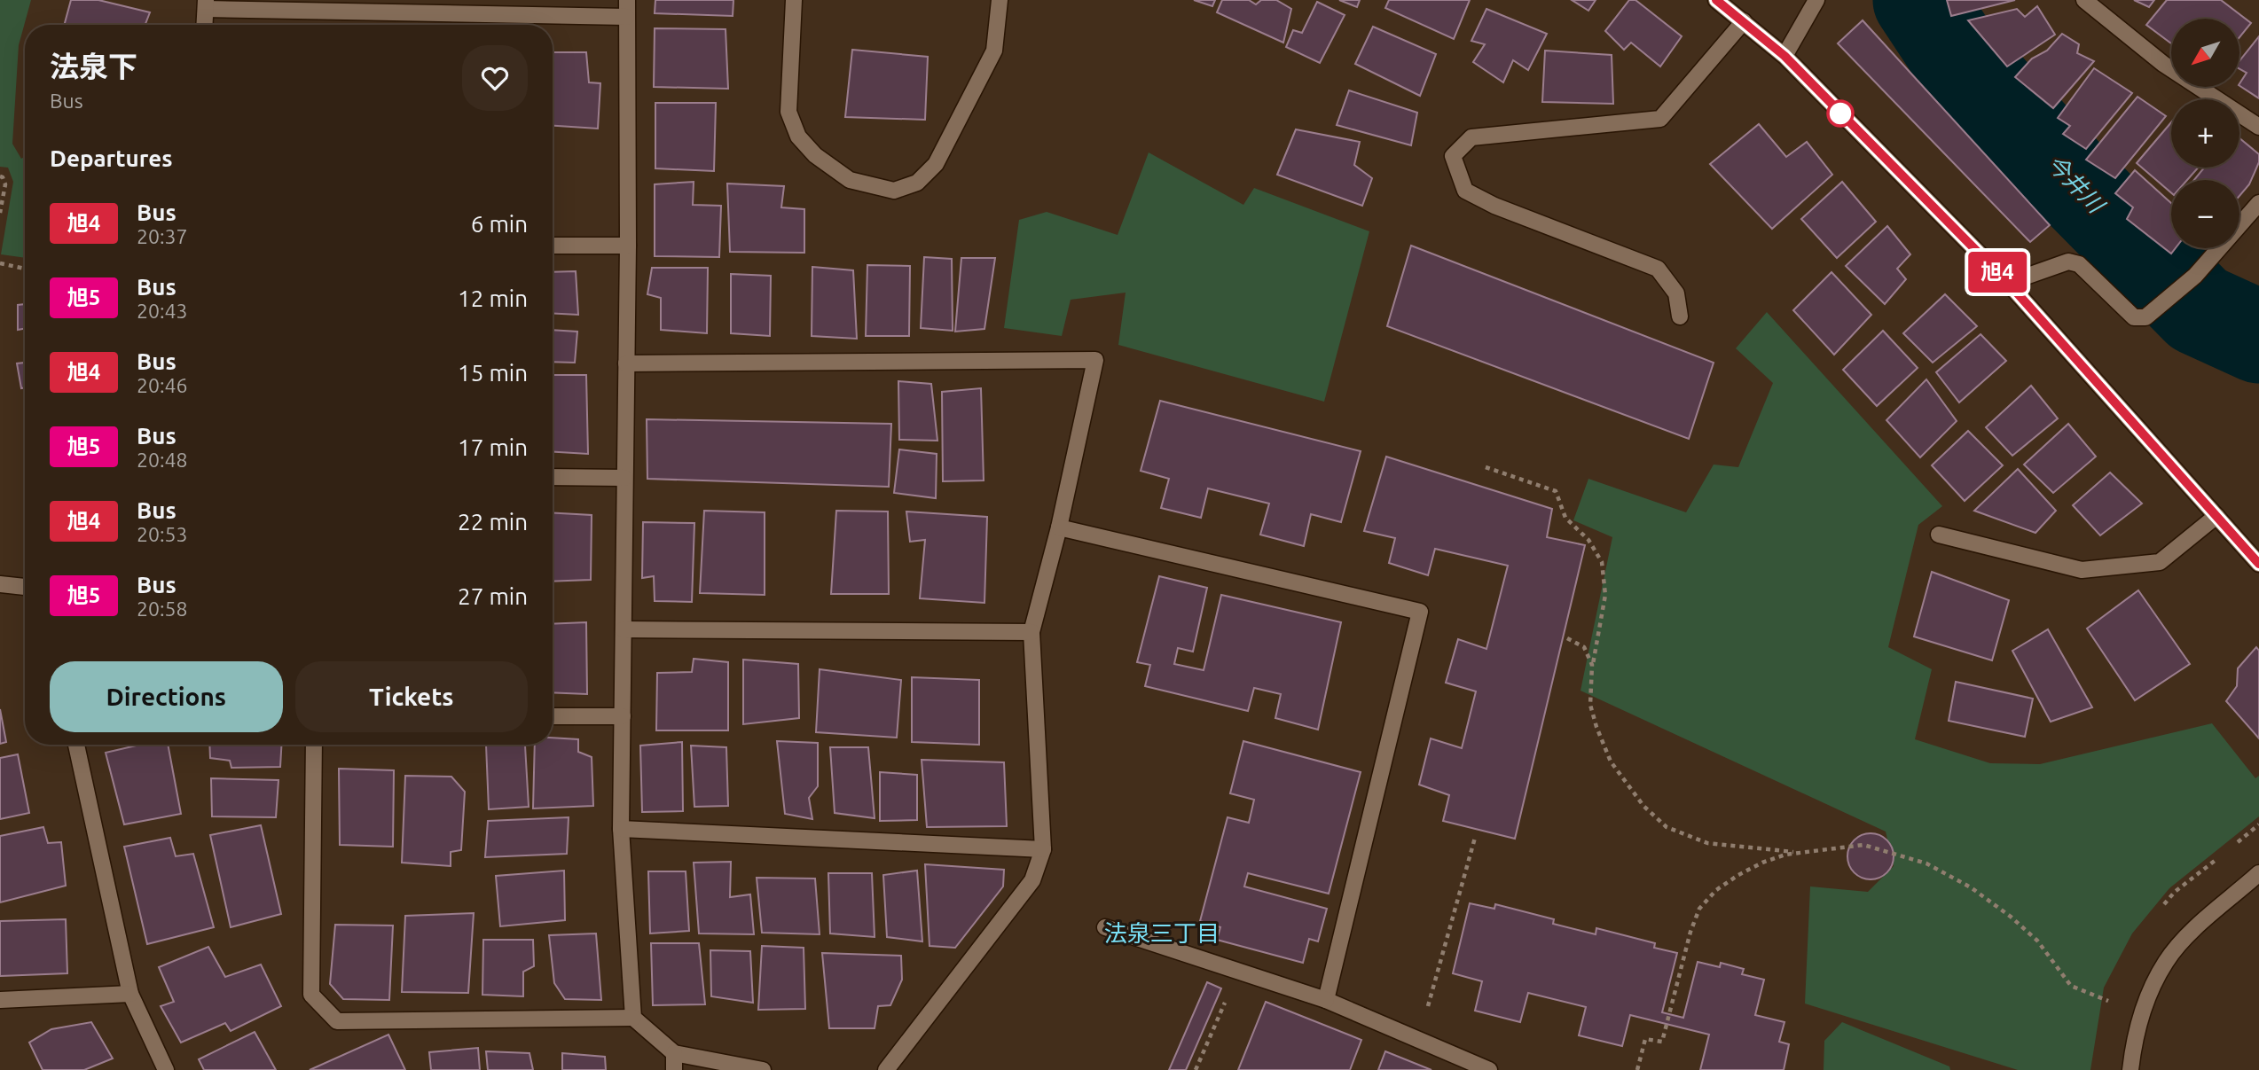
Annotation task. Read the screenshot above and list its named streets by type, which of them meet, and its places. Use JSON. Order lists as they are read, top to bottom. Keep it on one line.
{"districts":["法泉三丁目"],"water":["今井川"],"lines":["bus line 旭4"],"north":"bottom left","page":{"on_map":"旭4","map_buttons":["+","−"],"heading":[["法泉下","Bus"],"Departures"],"list":[{"mark":"旭4","name":"Bus","note":"20:37","value":"6 min"},{"mark":"旭5","name":"Bus","note":"20:43","value":"12 min"},{"mark":"旭4","name":"Bus","note":"20:46","value":"15 min"},{"mark":"旭5","name":"Bus","note":"20:48","value":"17 min"},{"mark":"旭4","name":"Bus","note":"20:53","value":"22 min"},{"mark":"旭5","name":"Bus","note":"20:58","value":"27 min"}],"buttons":["Directions","Tickets"]}}
